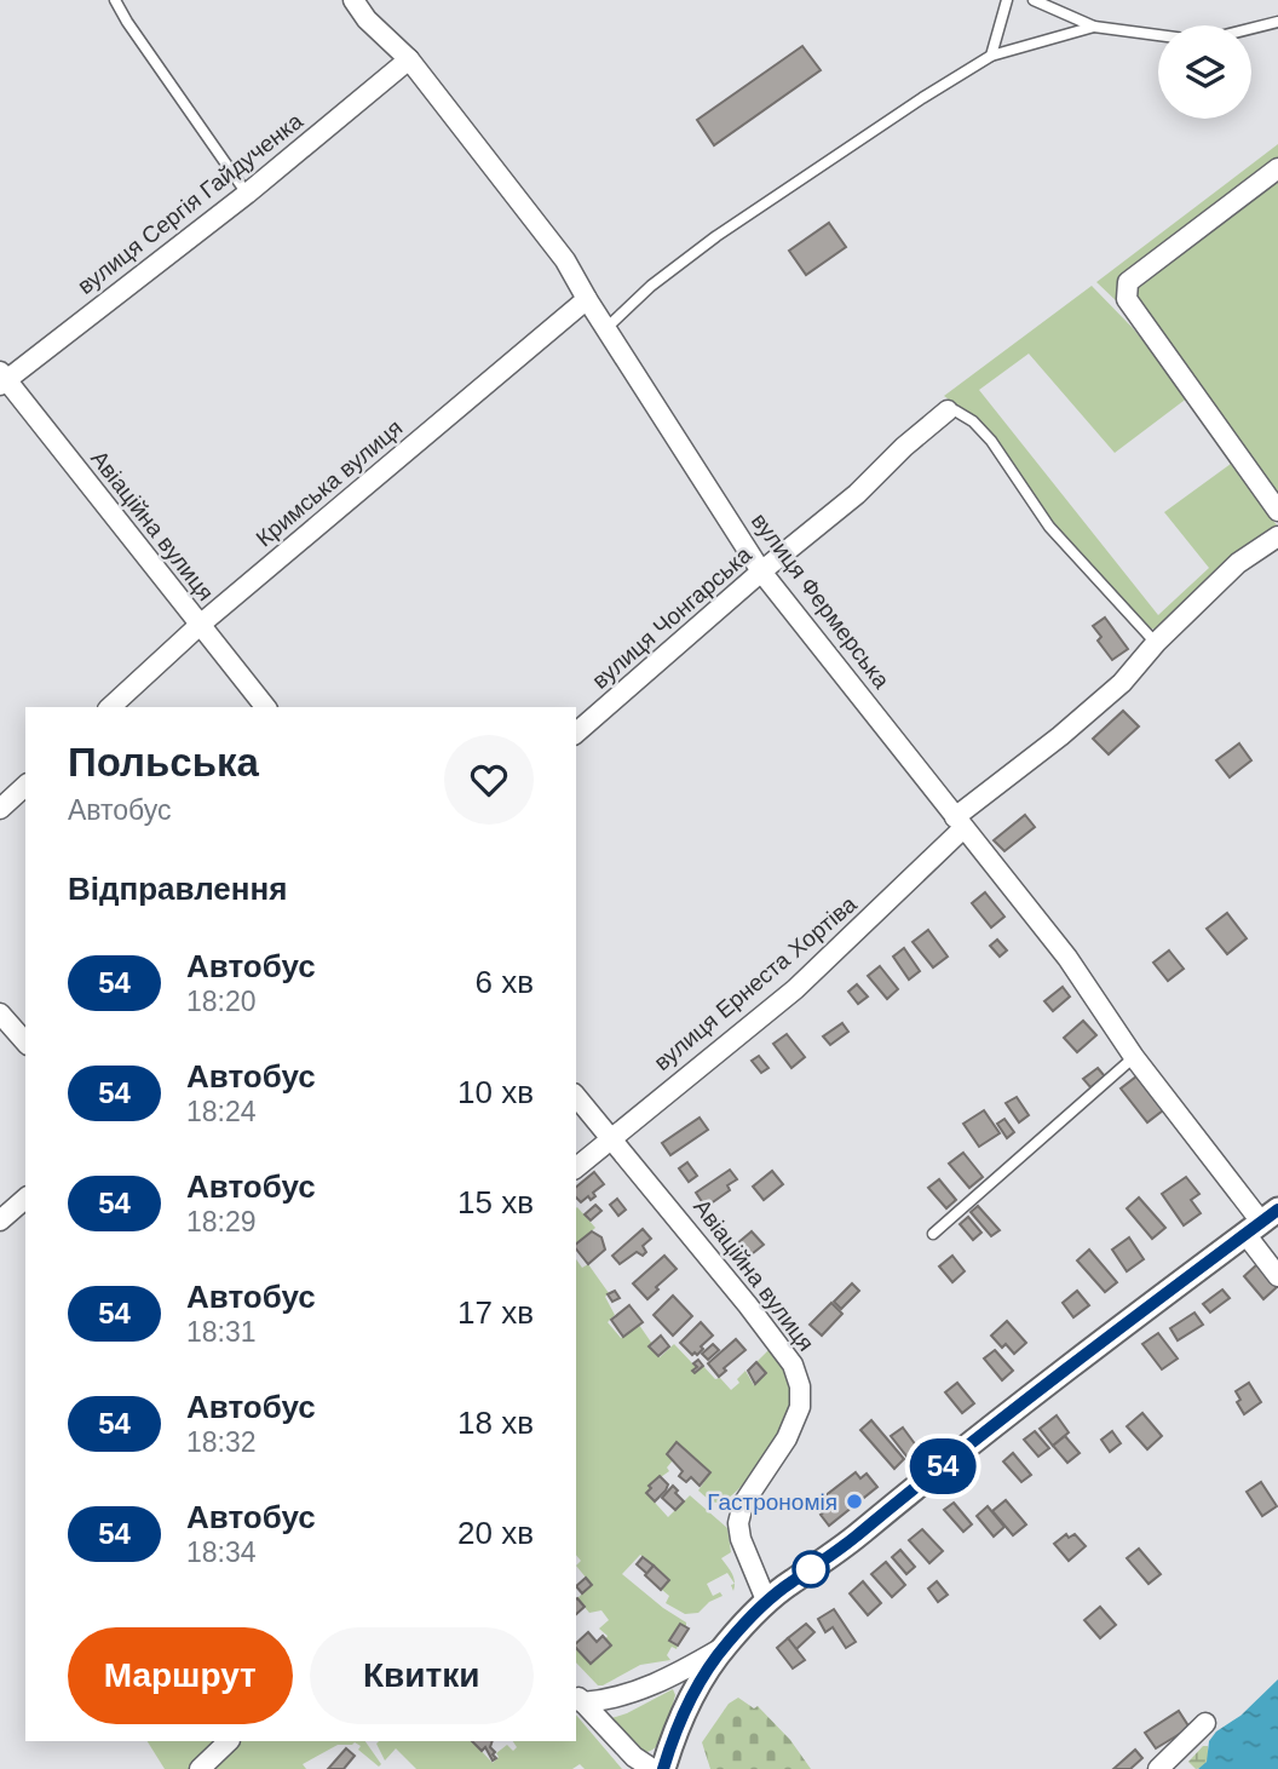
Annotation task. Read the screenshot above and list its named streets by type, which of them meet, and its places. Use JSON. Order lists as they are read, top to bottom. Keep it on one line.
{"streets":{"street":["вулиця Сергія Гайдученка","Кримська вулиця","Авіаційна вулиця","вулиця Фермерська","вулиця Чонгарська","вулиця Ернеста Хортіва"]},"crossings":[["вулиця Сергія Гайдученка","Авіаційна вулиця"],["вулиця Сергія Гайдученка","вулиця Фермерська"],["Кримська вулиця","Авіаційна вулиця"],["Кримська вулиця","вулиця Фермерська"],["Авіаційна вулиця","вулиця Ернеста Хортіва"],["вулиця Фермерська","вулиця Чонгарська"],["вулиця Фермерська","вулиця Ернеста Хортіва"],["вулиця Чонгарська","вулиця Ернеста Хортіва"]],"places":["Гастрономія"],"lines":["bus line 54"],"page":{"on_map":"54","heading":[["Польська","Автобус"],"Відправлення"],"list":[{"mark":"54","name":"Автобус","note":"18:20","value":"6 хв"},{"mark":"54","name":"Автобус","note":"18:24","value":"10 хв"},{"mark":"54","name":"Автобус","note":"18:29","value":"15 хв"},{"mark":"54","name":"Автобус","note":"18:31","value":"17 хв"},{"mark":"54","name":"Автобус","note":"18:32","value":"18 хв"},{"mark":"54","name":"Автобус","note":"18:34","value":"20 хв"}],"buttons":["Маршрут","Квитки"]}}
